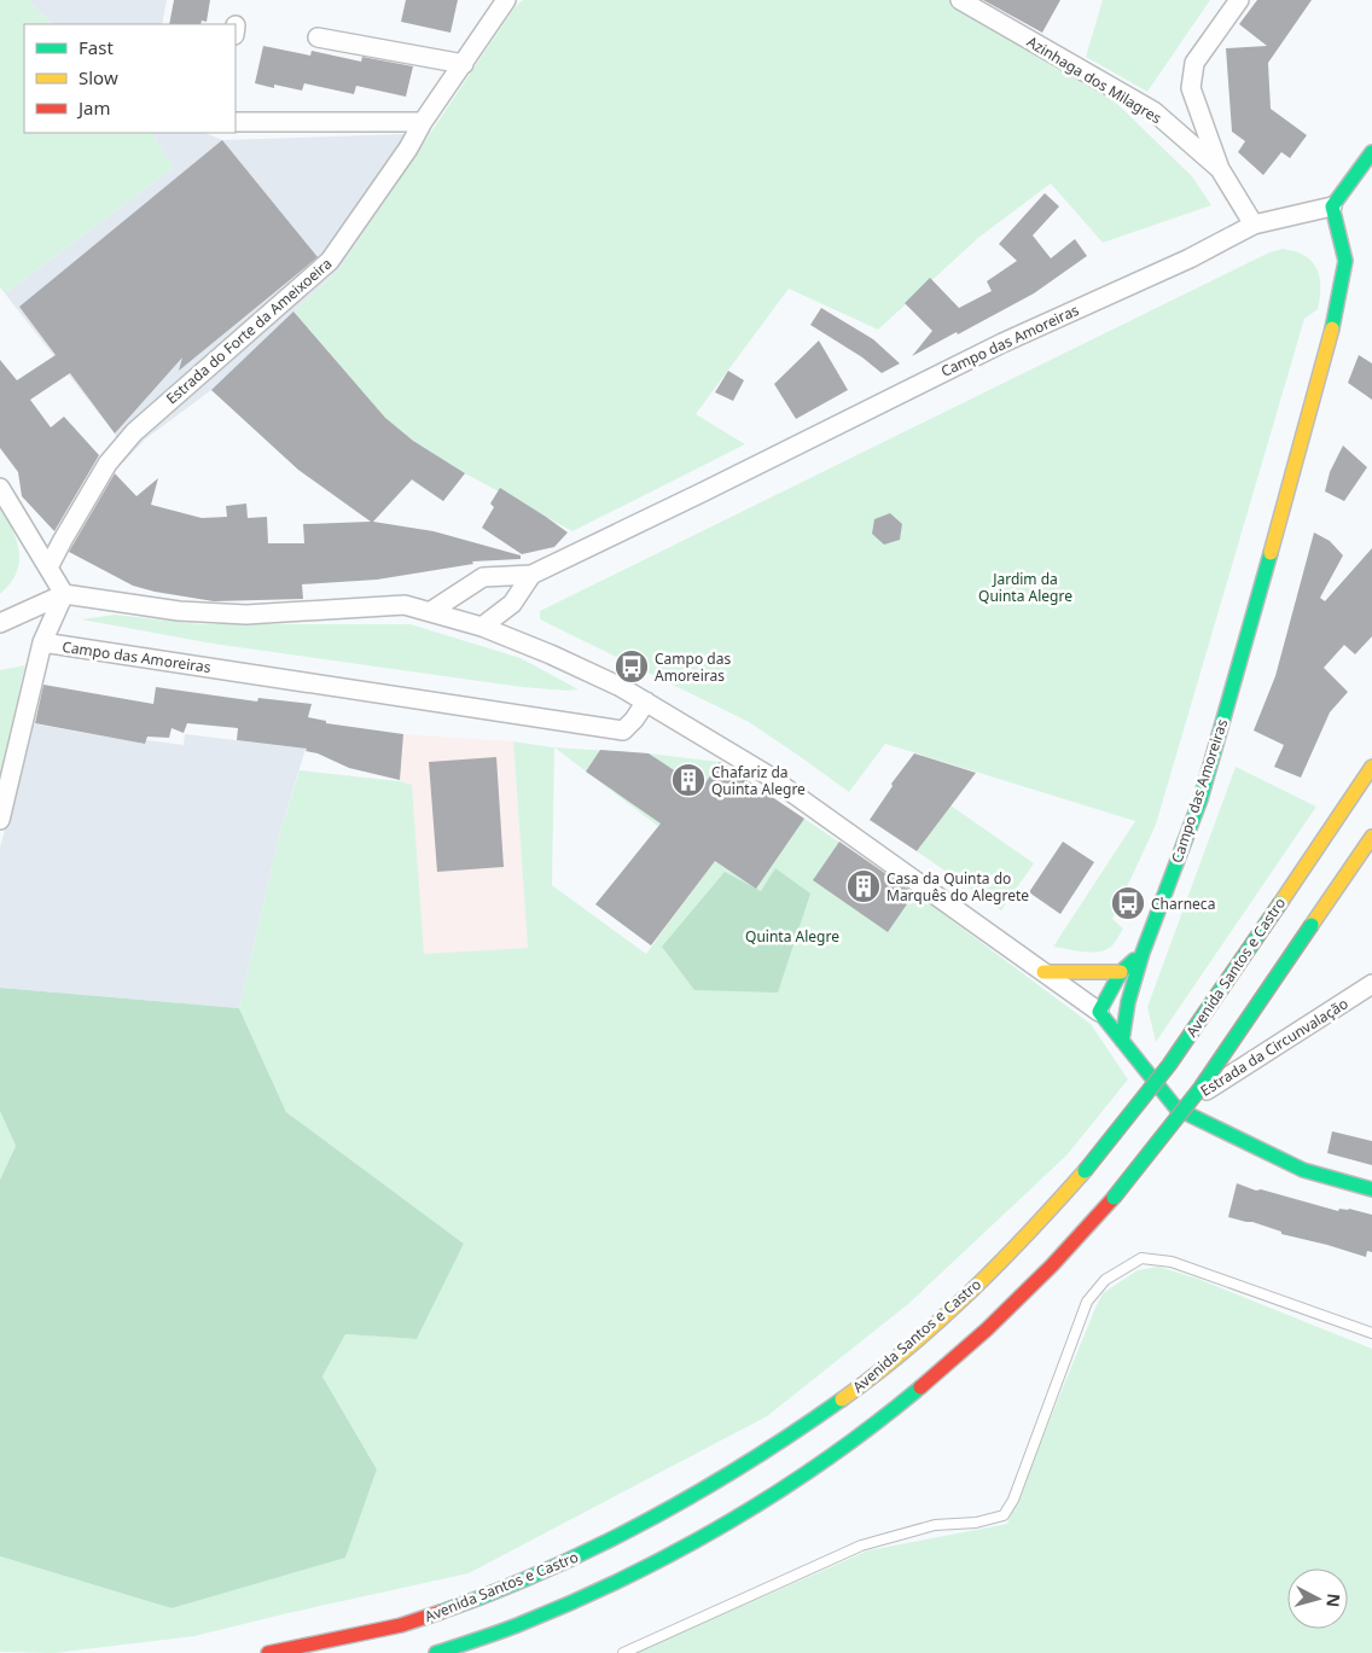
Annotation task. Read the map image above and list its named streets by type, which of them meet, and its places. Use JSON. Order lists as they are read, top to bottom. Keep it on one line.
{"streets":{"main road":["Campo das Amoreiras","Avenida Santos e Castro"],"street":["Azinhaga dos Milagres","Estrada do Forte da Ameixoeira","Estrada da Circunvalação"]},"parks":["Jardim da Quinta Alegre","Quinta Alegre"],"places":{"bus stop":["Campo das Amoreiras","Charneca"],"building":["Chafariz da Quinta Alegre","Casa da Quinta do Marquês do Alegrete"]},"legend":["Fast","Slow","Jam"],"north":"right"}
